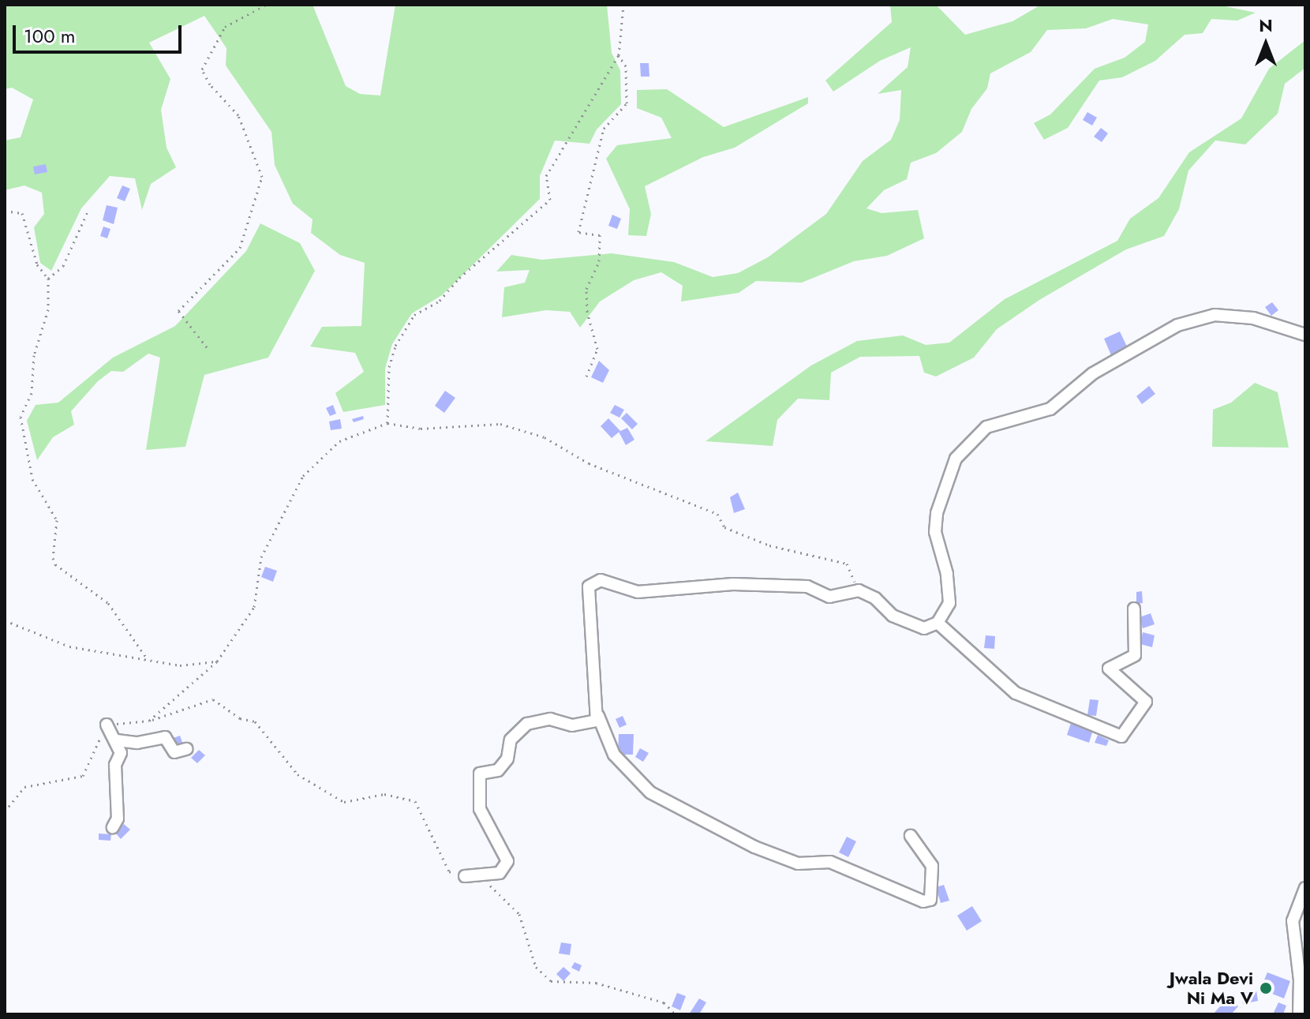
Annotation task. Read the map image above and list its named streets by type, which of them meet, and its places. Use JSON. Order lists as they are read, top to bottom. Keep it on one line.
{"places":["Jwala Devi Ni Ma V"],"scale_bar":"100 m","north":"top"}
